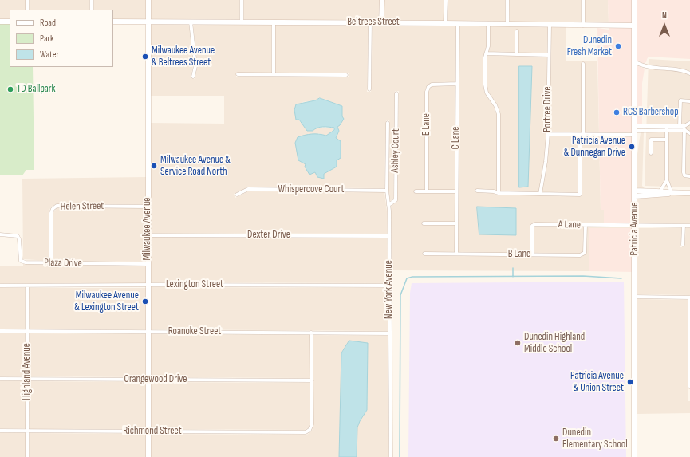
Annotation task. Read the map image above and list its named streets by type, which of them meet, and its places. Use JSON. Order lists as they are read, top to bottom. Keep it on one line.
{"streets":{"street":["Beltrees Street","Portree Drive","E Lane","C Lane","Ashley Court","Whispercove Court","Helen Street","A Lane","Milwaukee Avenue","Patricia Avenue","Dexter Drive","B Lane","Plaza Drive","Lexington Street","New York Avenue","Roanoke Street","Highland Avenue","Orangewood Drive","Richmond Street"]},"crossings":[["Beltrees Street","Portree Drive"],["Beltrees Street","C Lane"],["Beltrees Street","Milwaukee Avenue"],["Beltrees Street","Patricia Avenue"],["E Lane","C Lane"],["C Lane","B Lane"],["Ashley Court","New York Avenue"],["Whispercove Court","New York Avenue"],["Helen Street","Milwaukee Avenue"],["Helen Street","Plaza Drive"],["A Lane","Patricia Avenue"],["A Lane","B Lane"],["Milwaukee Avenue","Dexter Drive"],["Milwaukee Avenue","Plaza Drive"],["Milwaukee Avenue","Lexington Street"],["Milwaukee Avenue","Roanoke Street"],["Milwaukee Avenue","Orangewood Drive"],["Milwaukee Avenue","Richmond Street"],["Dexter Drive","New York Avenue"],["Lexington Street","New York Avenue"],["Lexington Street","Highland Avenue"],["New York Avenue","Roanoke Street"],["Roanoke Street","Highland Avenue"],["Highland Avenue","Orangewood Drive"],["Highland Avenue","Richmond Street"],["Orangewood Drive","Richmond Street"]],"places":["Dunedin Fresh Market","Milwaukee Avenue & Beltrees Street","TD Ballpark","RCS Barbershop","Patricia Avenue & Dunnegan Drive","Milwaukee Avenue & Service Road North","Milwaukee Avenue & Lexington Street","Dunedin Highland Middle School","Patricia Avenue & Union Street","Dunedin Elementary School"],"legend":["Road","Park","Water"],"north":"top"}
